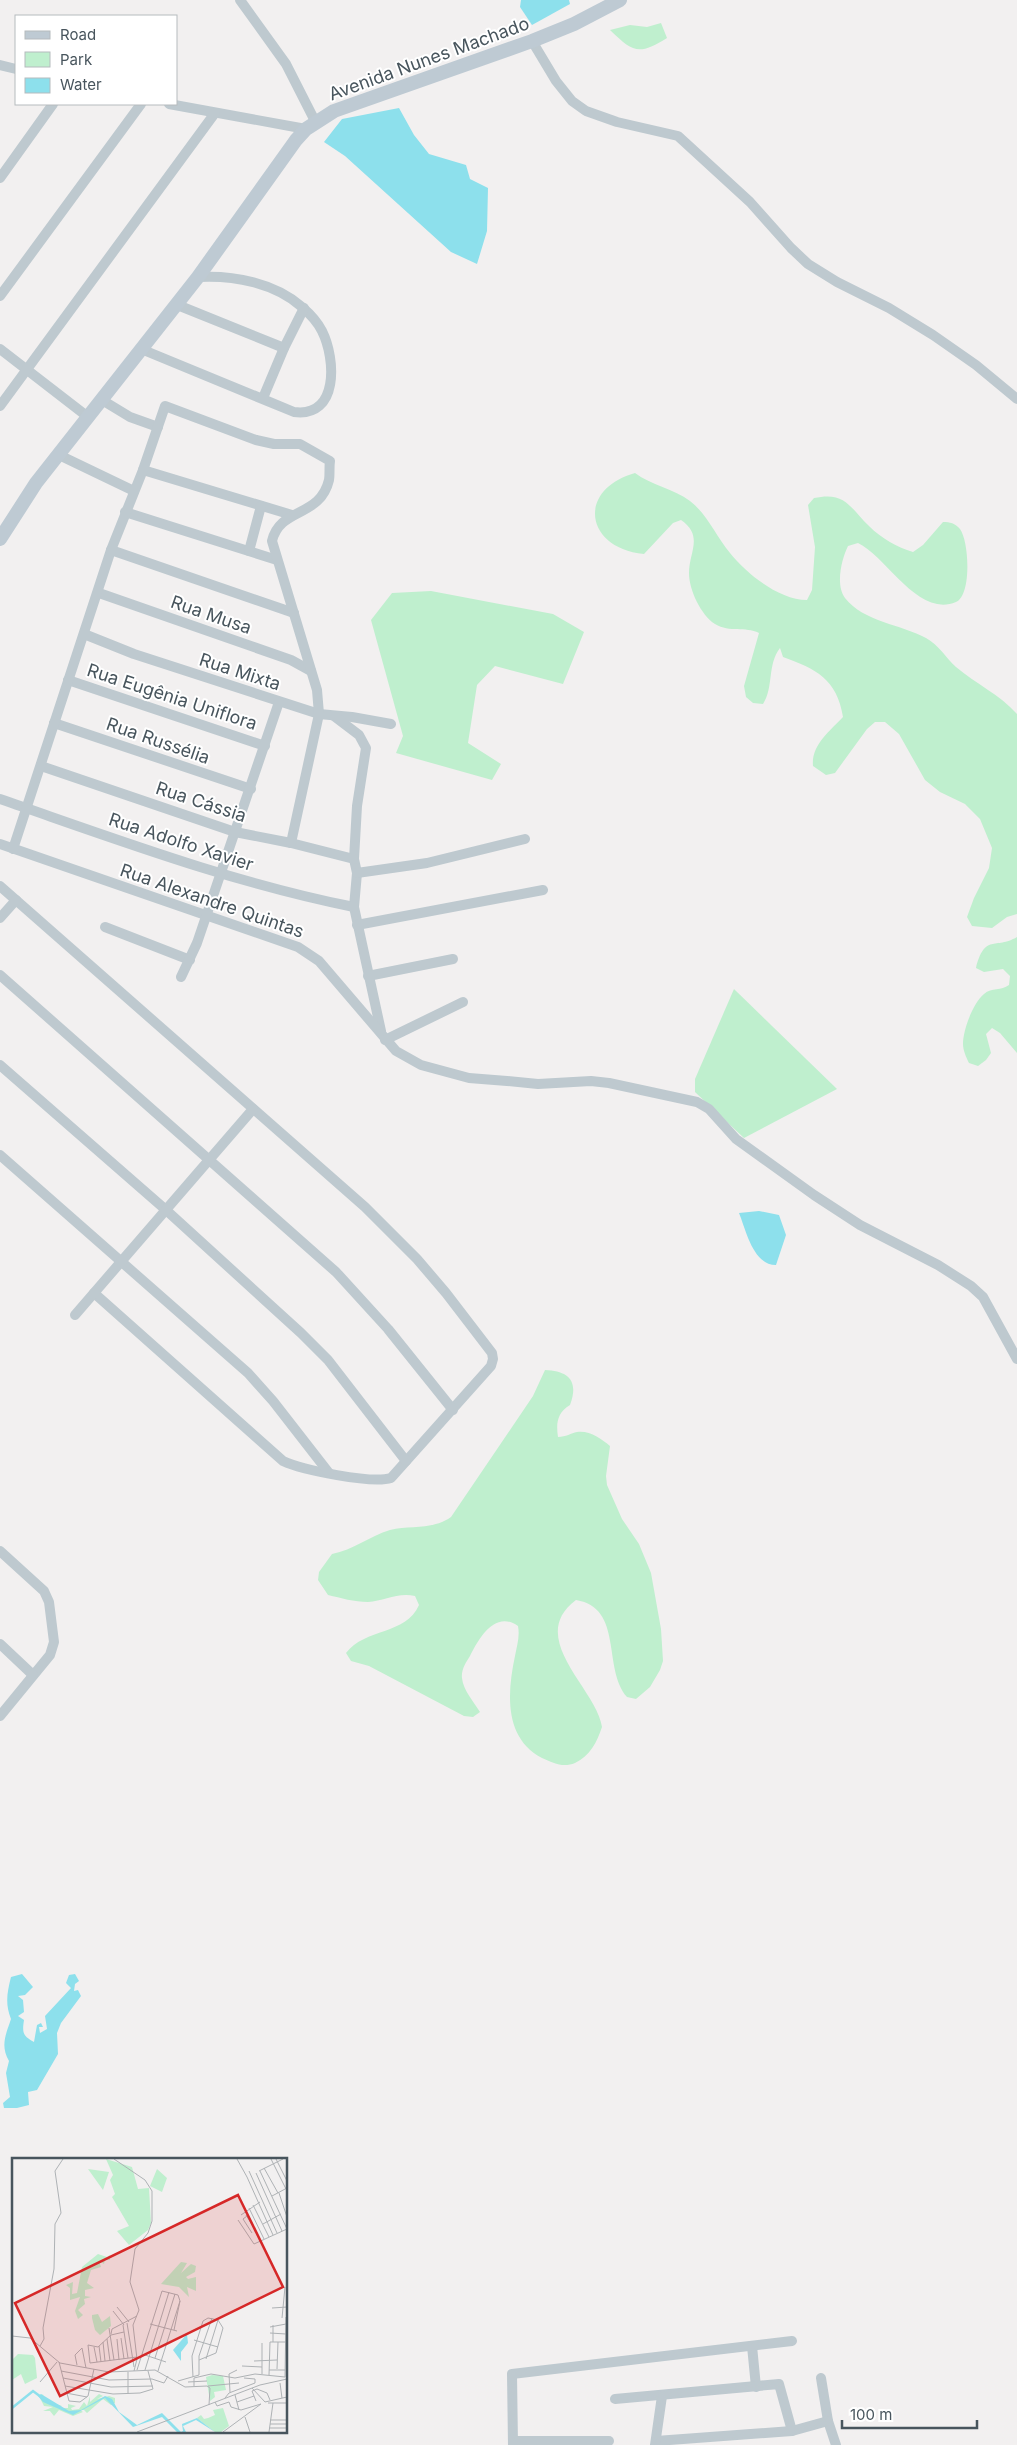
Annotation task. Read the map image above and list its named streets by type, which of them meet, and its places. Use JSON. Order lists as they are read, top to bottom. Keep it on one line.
{"streets":{"main road":["Avenida Nunes Machado"],"street":["Rua Musa","Rua Mixta","Rua Eugênia Uniflora","Rua Russélia","Rua Cássia","Rua Adolfo Xavier","Rua Alexandre Quintas"]},"legend":["Road","Park","Water"],"scale_bar":"100 m"}
